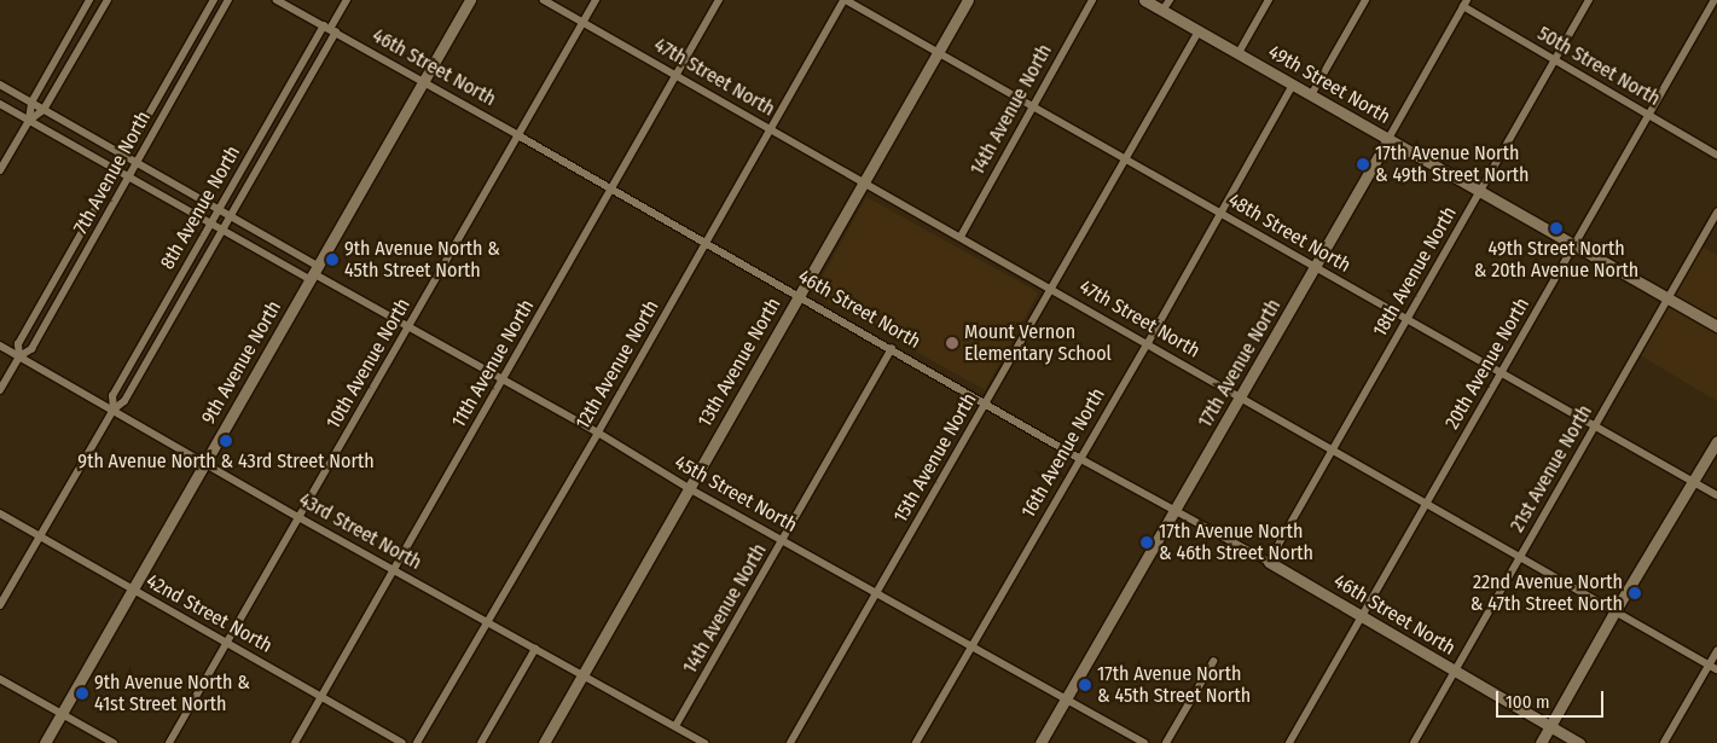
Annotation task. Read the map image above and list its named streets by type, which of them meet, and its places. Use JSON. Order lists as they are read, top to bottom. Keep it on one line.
{"streets":{"street":["50th Street North","46th Street North","47th Street North","49th Street North","14th Avenue North","7th Avenue North","8th Avenue North","48th Street North","18th Avenue North","9th Avenue North","13th Avenue North","10th Avenue North","11th Avenue North","17th Avenue North","20th Avenue North","12th Avenue North","16th Avenue North","15th Avenue North","21st Avenue North","45th Street North","43rd Street North","42nd Street North"]},"crossings":[["50th Street North","18th Avenue North"],["50th Street North","17th Avenue North"],["50th Street North","20th Avenue North"],["46th Street North","14th Avenue North"],["46th Street North","8th Avenue North"],["46th Street North","18th Avenue North"],["46th Street North","9th Avenue North"],["46th Street North","13th Avenue North"],["46th Street North","10th Avenue North"],["46th Street North","11th Avenue North"],["46th Street North","17th Avenue North"],["46th Street North","20th Avenue North"],["46th Street North","12th Avenue North"],["46th Street North","16th Avenue North"],["46th Street North","15th Avenue North"],["46th Street North","21st Avenue North"],["47th Street North","14th Avenue North"],["47th Street North","18th Avenue North"],["47th Street North","13th Avenue North"],["47th Street North","10th Avenue North"],["47th Street North","11th Avenue North"],["47th Street North","17th Avenue North"],["47th Street North","20th Avenue North"],["47th Street North","12th Avenue North"],["47th Street North","16th Avenue North"],["47th Street North","15th Avenue North"],["47th Street North","21st Avenue North"],["49th Street North","18th Avenue North"],["49th Street North","17th Avenue North"],["49th Street North","20th Avenue North"],["49th Street North","16th Avenue North"],["49th Street North","15th Avenue North"],["49th Street North","21st Avenue North"],["14th Avenue North","48th Street North"],["14th Avenue North","45th Street North"],["14th Avenue North","43rd Street North"],["7th Avenue North","45th Street North"],["7th Avenue North","43rd Street North"],["8th Avenue North","45th Street North"],["8th Avenue North","43rd Street North"],["8th Avenue North","42nd Street North"],["48th Street North","18th Avenue North"],["48th Street North","13th Avenue North"],["48th Street North","17th Avenue North"],["48th Street North","20th Avenue North"],["48th Street North","12th Avenue North"],["48th Street North","16th Avenue North"],["48th Street North","15th Avenue North"],["48th Street North","21st Avenue North"],["9th Avenue North","45th Street North"],["9th Avenue North","43rd Street North"],["9th Avenue North","42nd Street North"],["13th Avenue North","45th Street North"],["13th Avenue North","43rd Street North"],["10th Avenue North","45th Street North"],["10th Avenue North","43rd Street North"],["10th Avenue North","42nd Street North"],["11th Avenue North","45th Street North"],["11th Avenue North","43rd Street North"],["11th Avenue North","42nd Street North"],["17th Avenue North","45th Street North"],["12th Avenue North","45th Street North"],["12th Avenue North","43rd Street North"],["16th Avenue North","45th Street North"],["15th Avenue North","45th Street North"]],"places":["17th Avenue North & 49th Street North","49th Street North & 20th Avenue North","9th Avenue North & 45th Street North","Mount Vernon Elementary School","9th Avenue North & 43rd Street North","17th Avenue North & 46th Street North","22nd Avenue North & 47th Street North","17th Avenue North & 45th Street North","9th Avenue North & 41st Street North"],"scale_bar":"100 m"}
